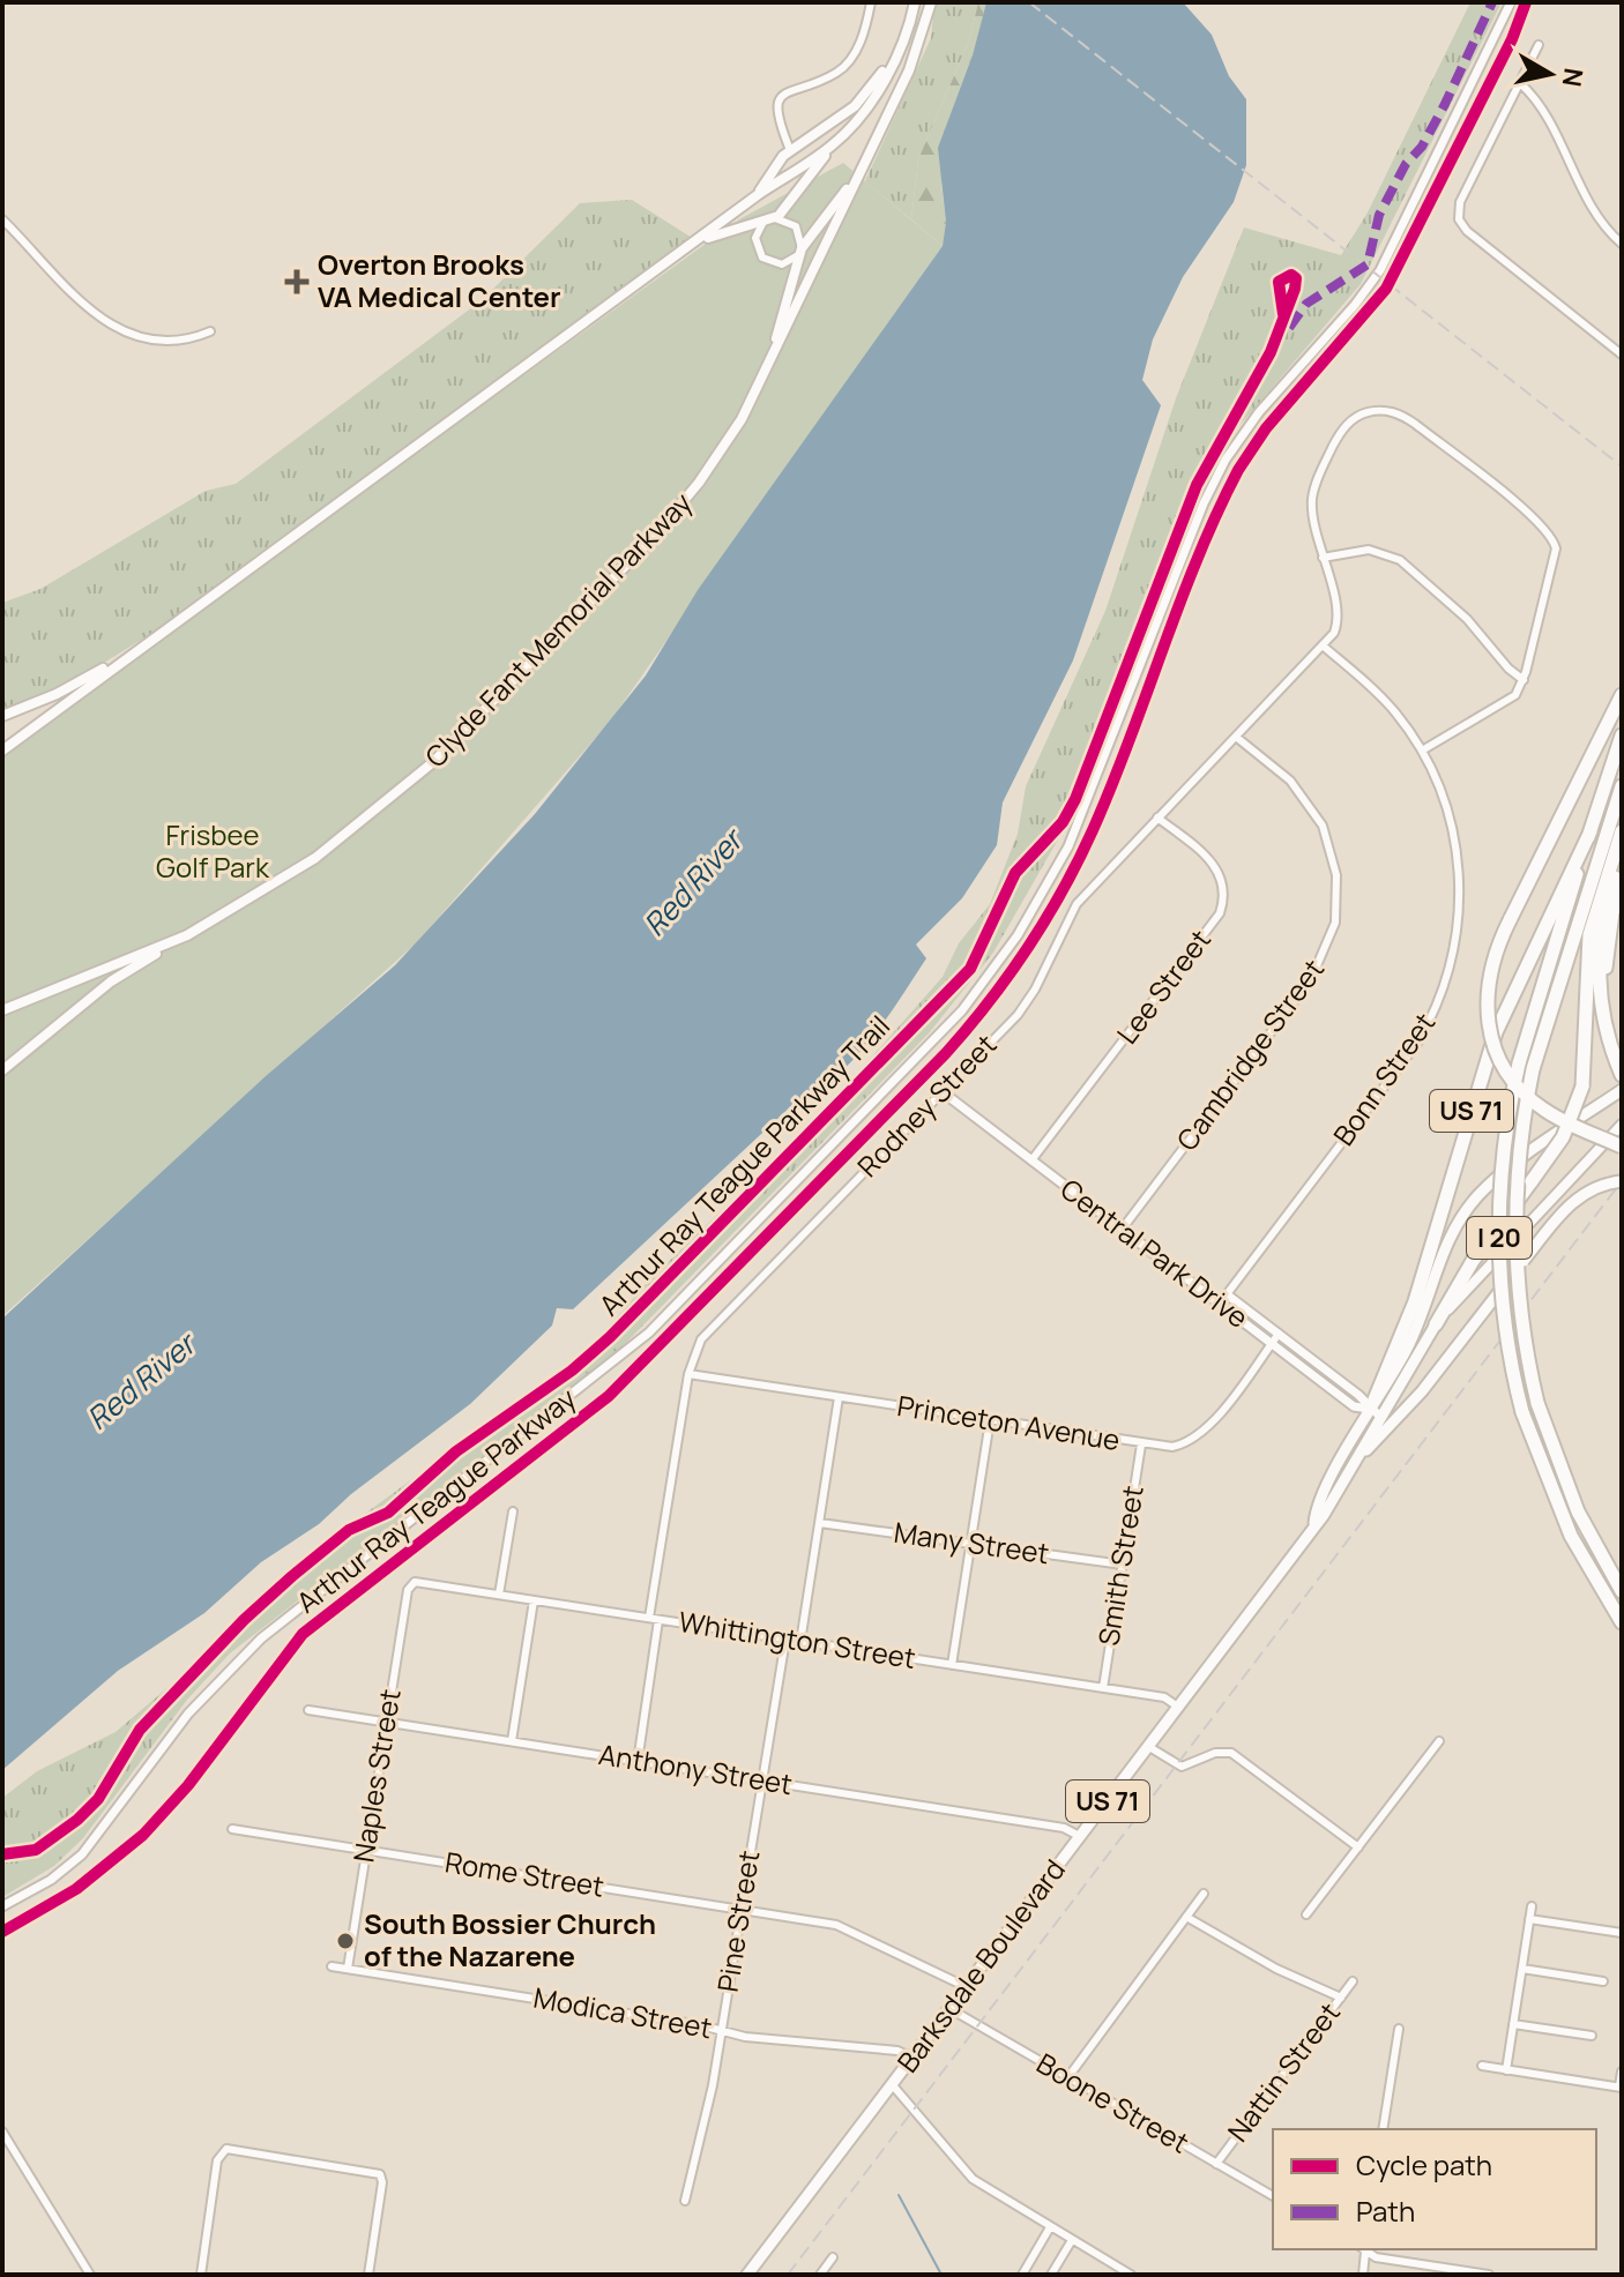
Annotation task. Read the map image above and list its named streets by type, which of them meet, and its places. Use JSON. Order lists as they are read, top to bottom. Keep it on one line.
{"streets":{"highway":["US 71","I 20"],"main road":["Clyde Fant Memorial Parkway","Barksdale Boulevard"],"street":["Lee Street","Cambridge Street","Bonn Street","Rodney Street","Central Park Drive","Princeton Avenue","Arthur Ray Teague Parkway","Many Street","Smith Street","Whittington Street","Anthony Street","Naples Street","Rome Street","Pine Street","Modica Street","Nattin Street","Boone Street"],"cycle path":["Arthur Ray Teague Parkway Trail"]},"crossings":[["Lee Street","Rodney Street"],["Lee Street","Central Park Drive"],["Cambridge Street","Rodney Street"],["Cambridge Street","Central Park Drive"],["Bonn Street","Rodney Street"],["Bonn Street","Central Park Drive"],["Rodney Street","Central Park Drive"],["Rodney Street","Princeton Avenue"],["Rodney Street","Whittington Street"],["Rodney Street","Anthony Street"],["US 71","I 20"],["US 71","Central Park Drive"],["US 71","Barksdale Boulevard"],["Central Park Drive","Princeton Avenue"],["Central Park Drive","Barksdale Boulevard"],["Princeton Avenue","Smith Street"],["Many Street","Smith Street"],["Smith Street","Whittington Street"],["Whittington Street","Naples Street"],["Whittington Street","Pine Street"],["Whittington Street","Barksdale Boulevard"],["Anthony Street","Naples Street"],["Anthony Street","Pine Street"],["Anthony Street","Barksdale Boulevard"],["Naples Street","Rome Street"],["Naples Street","Modica Street"],["Rome Street","Pine Street"],["Rome Street","Barksdale Boulevard"],["Pine Street","Modica Street"],["Barksdale Boulevard","Modica Street"],["Barksdale Boulevard","Boone Street"],["Nattin Street","Boone Street"]],"water":["Red River"],"parks":["Frisbee Golf Park"],"places":{"health":["Overton Brooks VA Medical Center"],"other":["South Bossier Church of the Nazarene"]},"legend":["Cycle path","Path"],"north":"right"}
